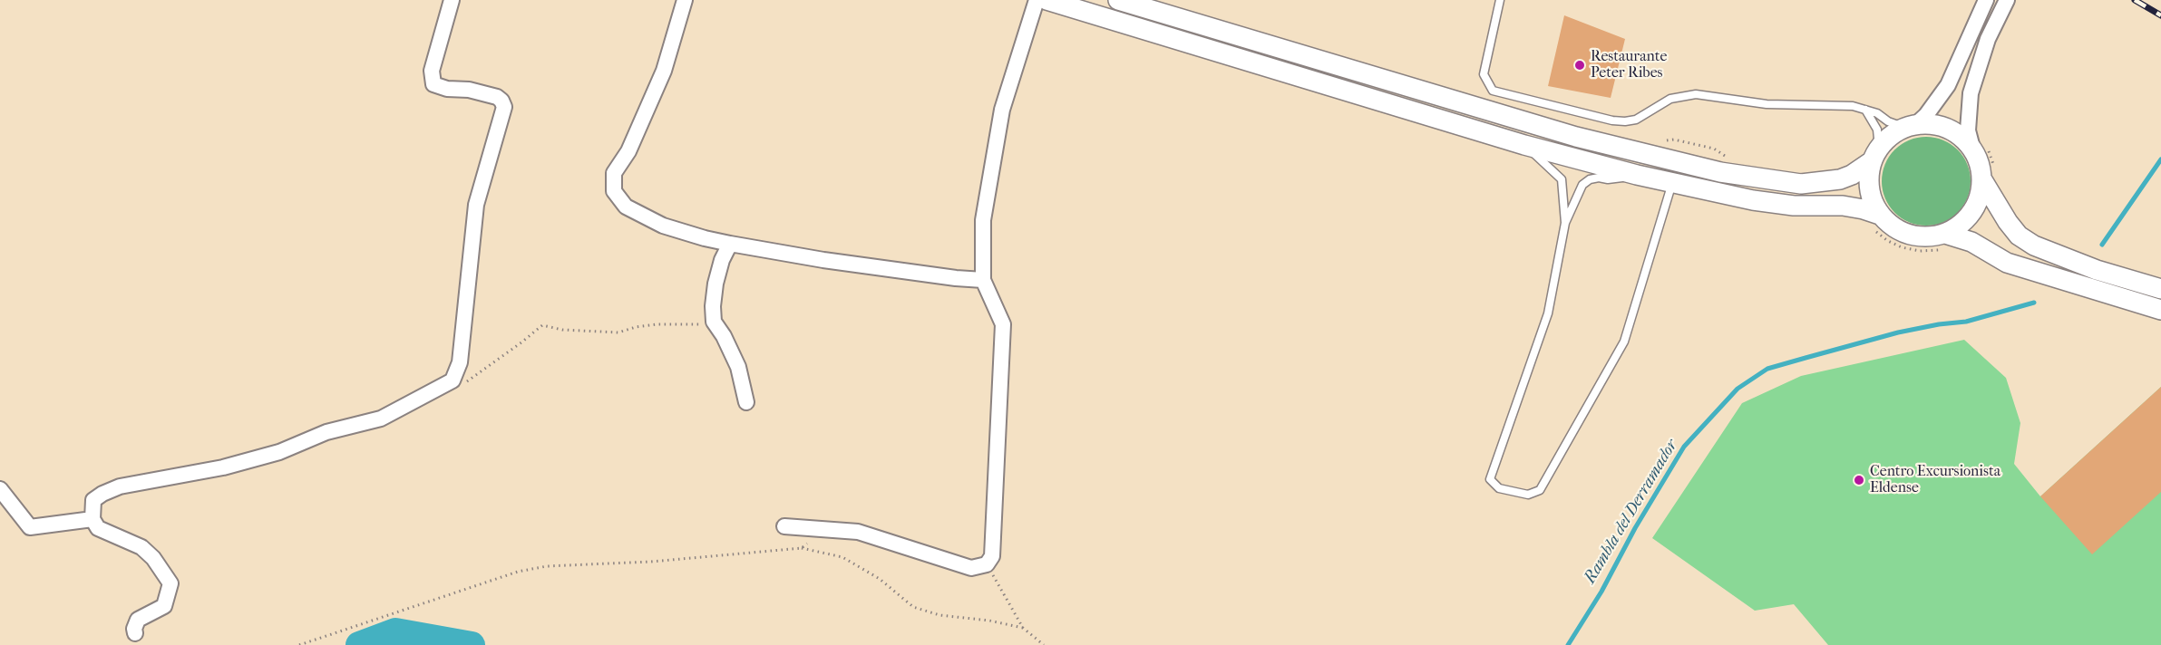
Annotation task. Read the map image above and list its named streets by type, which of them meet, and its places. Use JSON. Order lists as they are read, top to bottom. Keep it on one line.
{"water":["Rambla del Derramador"],"places":["Restaurante Peter Ribes","Centro Excursionista Eldense"]}
